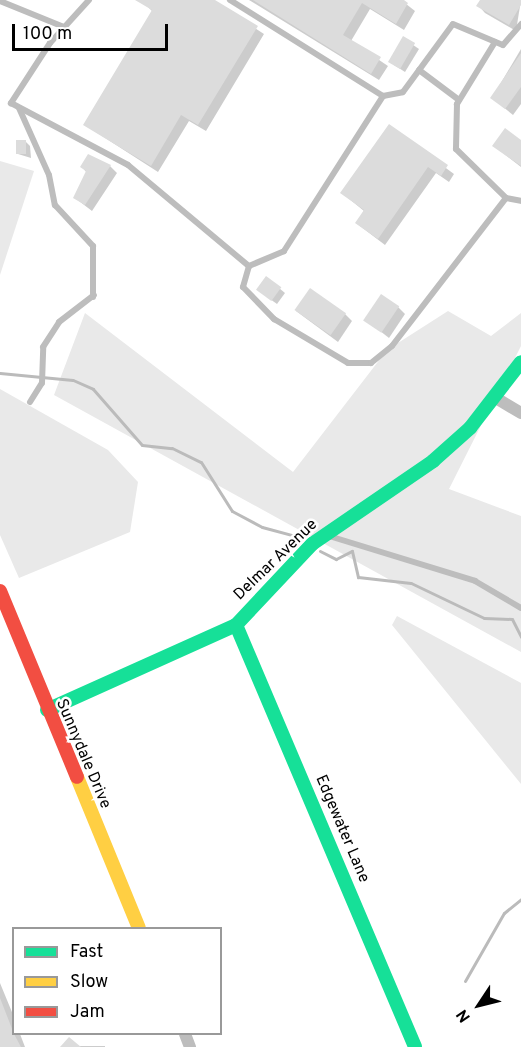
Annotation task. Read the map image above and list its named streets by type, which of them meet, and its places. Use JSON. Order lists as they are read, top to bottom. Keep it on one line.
{"streets":{"street":["Delmar Avenue","Sunnydale Drive","Edgewater Lane"]},"crossings":[["Delmar Avenue","Sunnydale Drive"],["Delmar Avenue","Edgewater Lane"]],"legend":["Fast","Slow","Jam"],"scale_bar":"100 m","north":"bottom left"}
